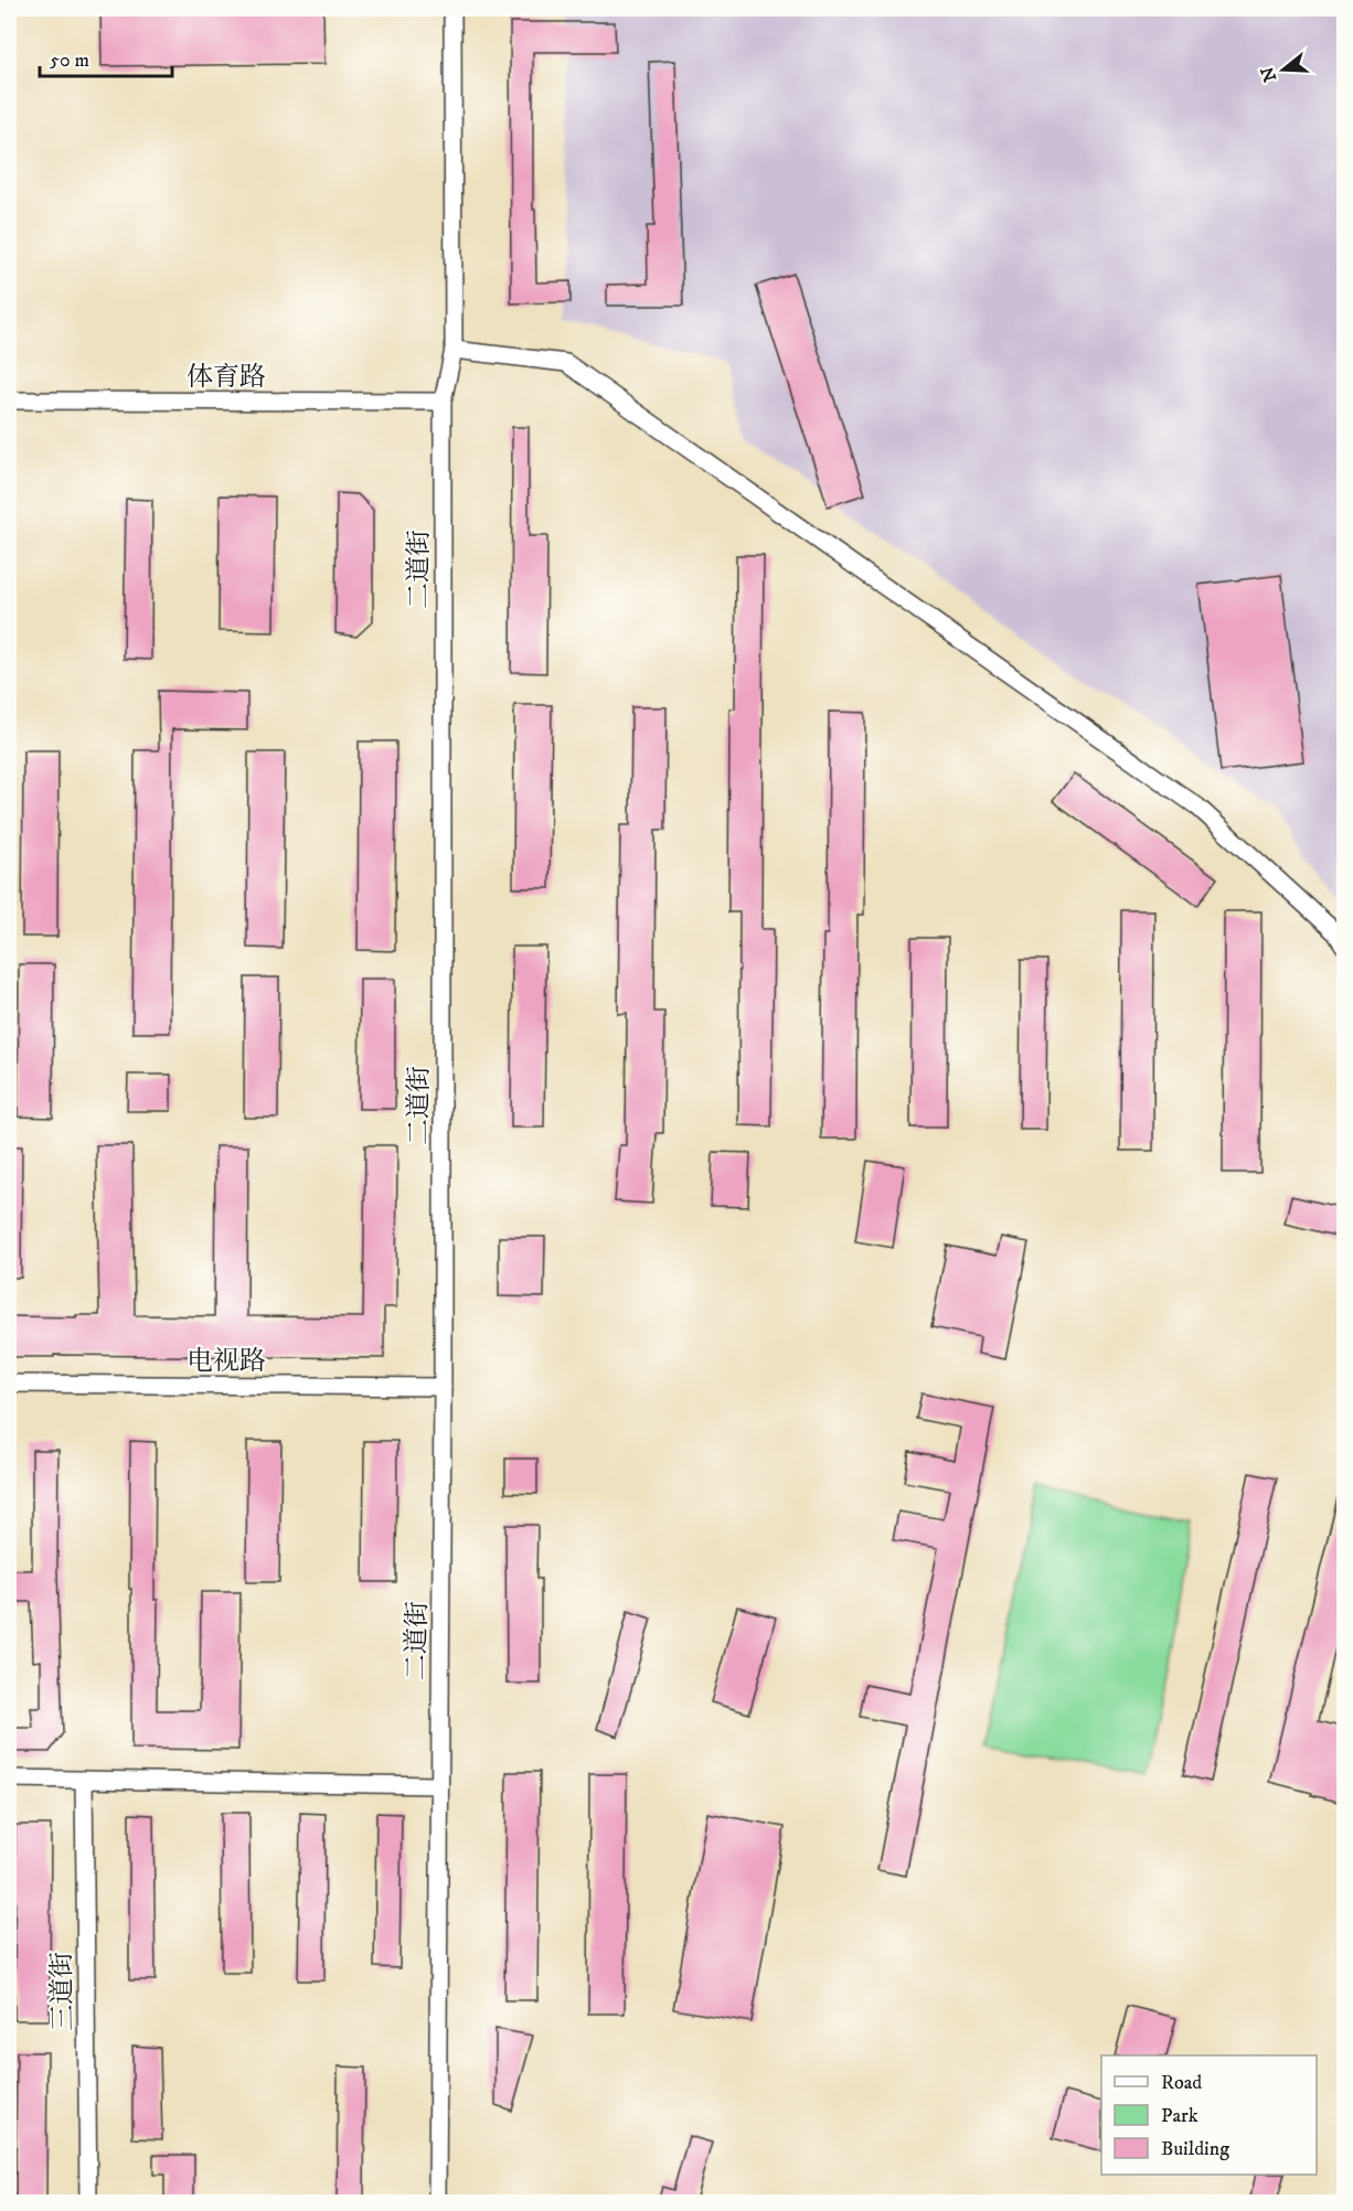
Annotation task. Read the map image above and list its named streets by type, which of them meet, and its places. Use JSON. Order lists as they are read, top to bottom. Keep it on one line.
{"streets":{"street":["体育路","二道街","电视路","三道街"]},"crossings":[["体育路","二道街"],["二道街","电视路"]],"legend":["Road","Park","Building"],"scale_bar":"50 m","north":"left"}
